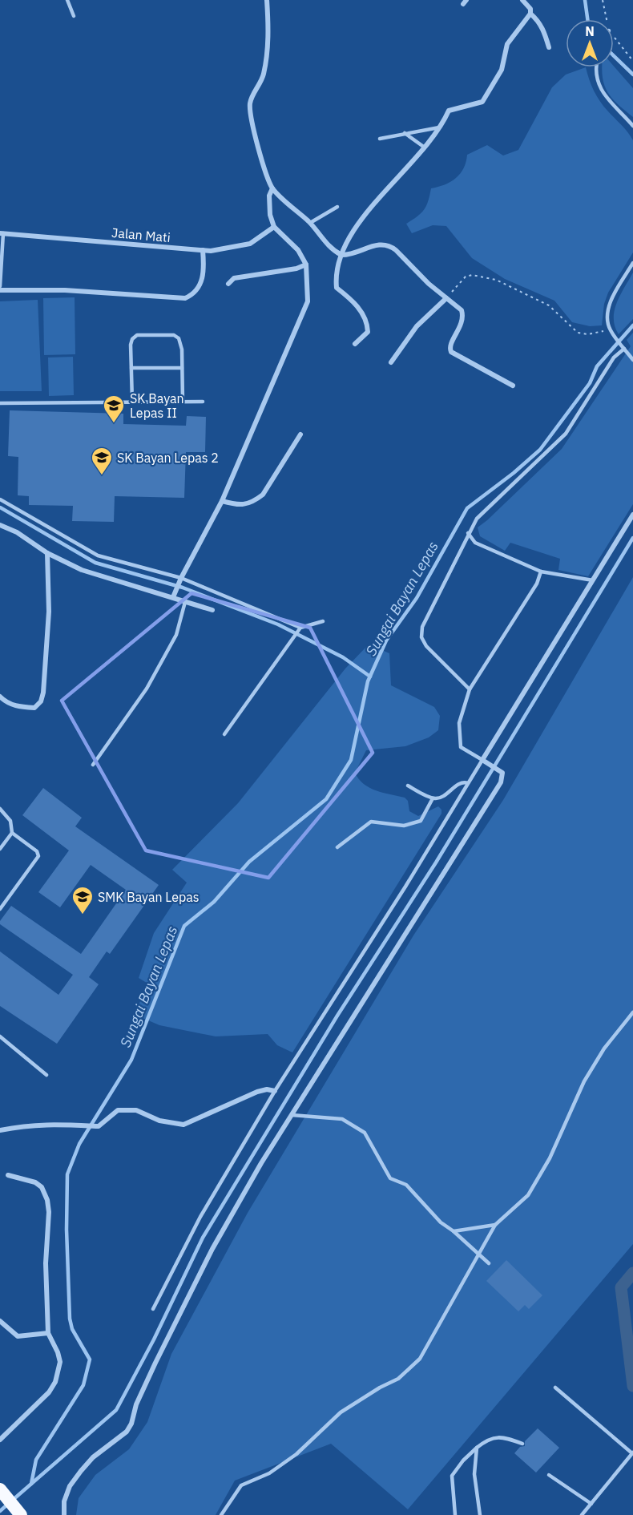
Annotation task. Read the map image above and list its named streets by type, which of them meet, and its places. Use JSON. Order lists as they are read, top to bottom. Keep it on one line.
{"streets":{"street":["Jalan Mati"]},"water":["Sungai Bayan Lepas"],"places":{"school or university":["SK Bayan Lepas II","SK Bayan Lepas 2","SMK Bayan Lepas"]},"north":"top"}
